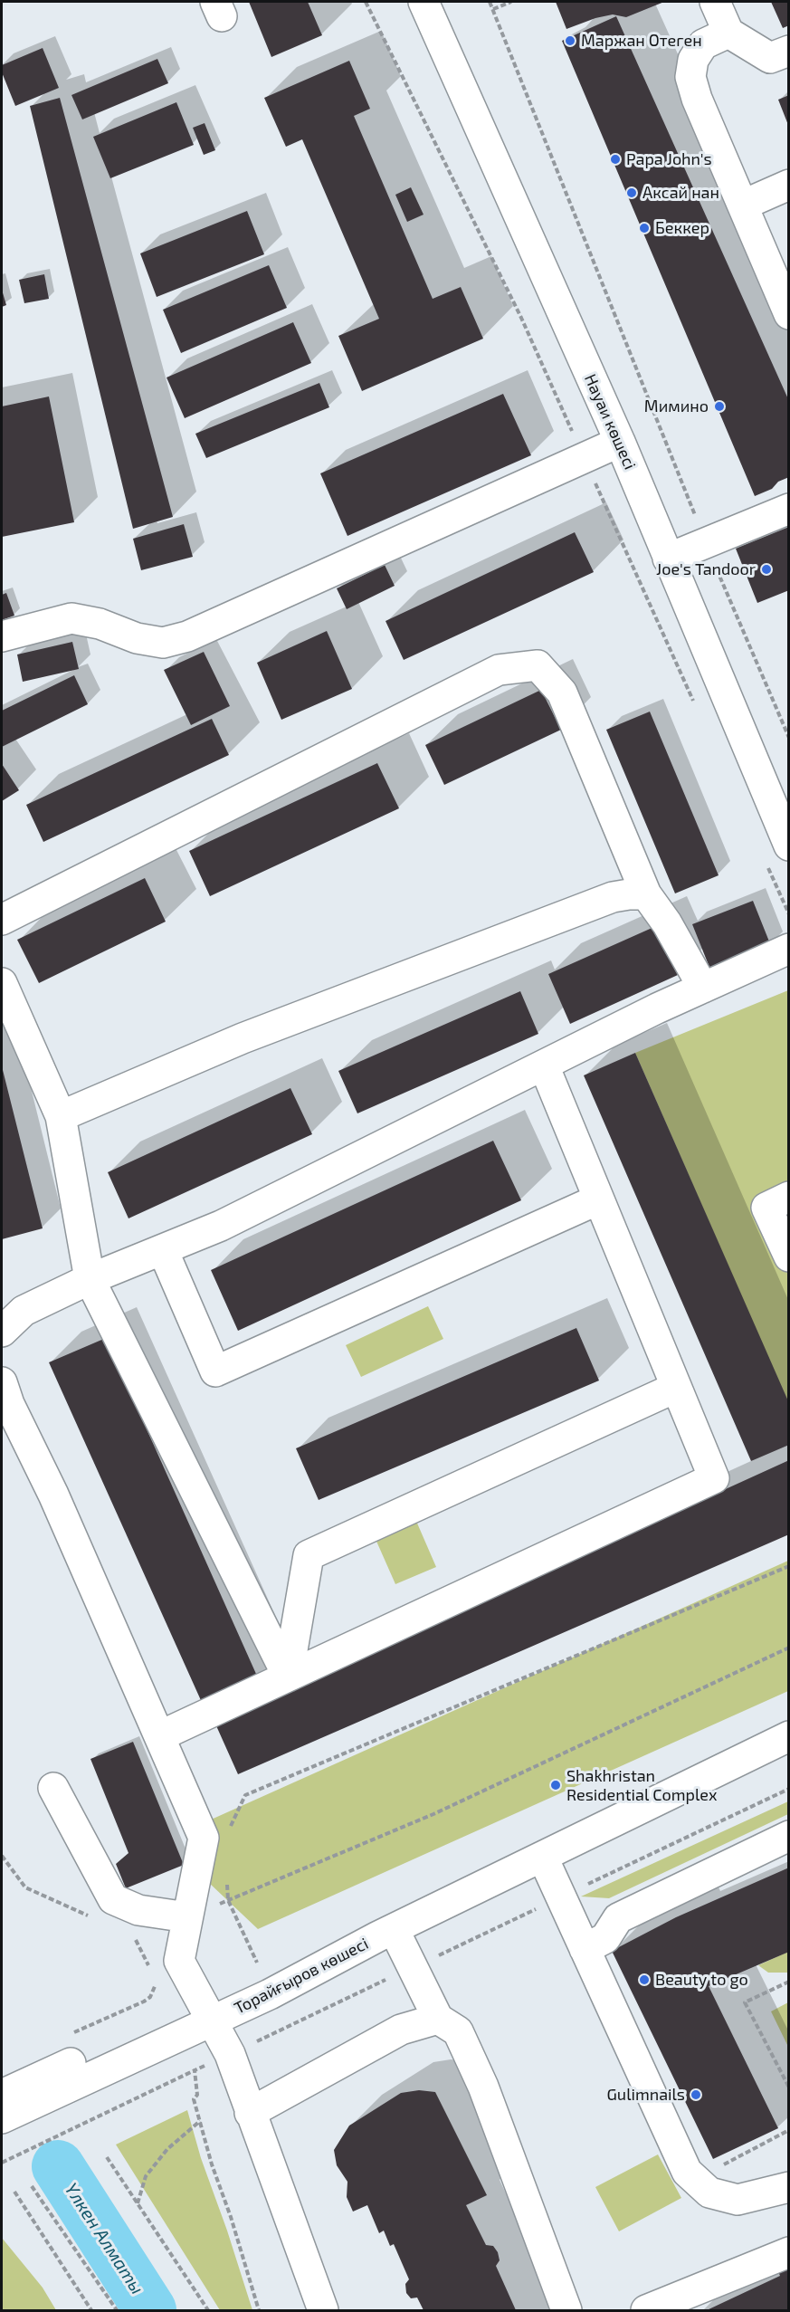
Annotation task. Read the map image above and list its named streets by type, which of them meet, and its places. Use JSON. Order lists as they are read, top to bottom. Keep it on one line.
{"streets":{"street":["Науаи көшесі","Торайғыров көшесі"]},"water":["Үлкен Алматы"],"places":["Маржан Отеген","Papa John's","Аксай нан","Беккер","Мимино","Joe's Tandoor","Shakhristan Residential Complex","Beauty to go","Gulimnails"]}
